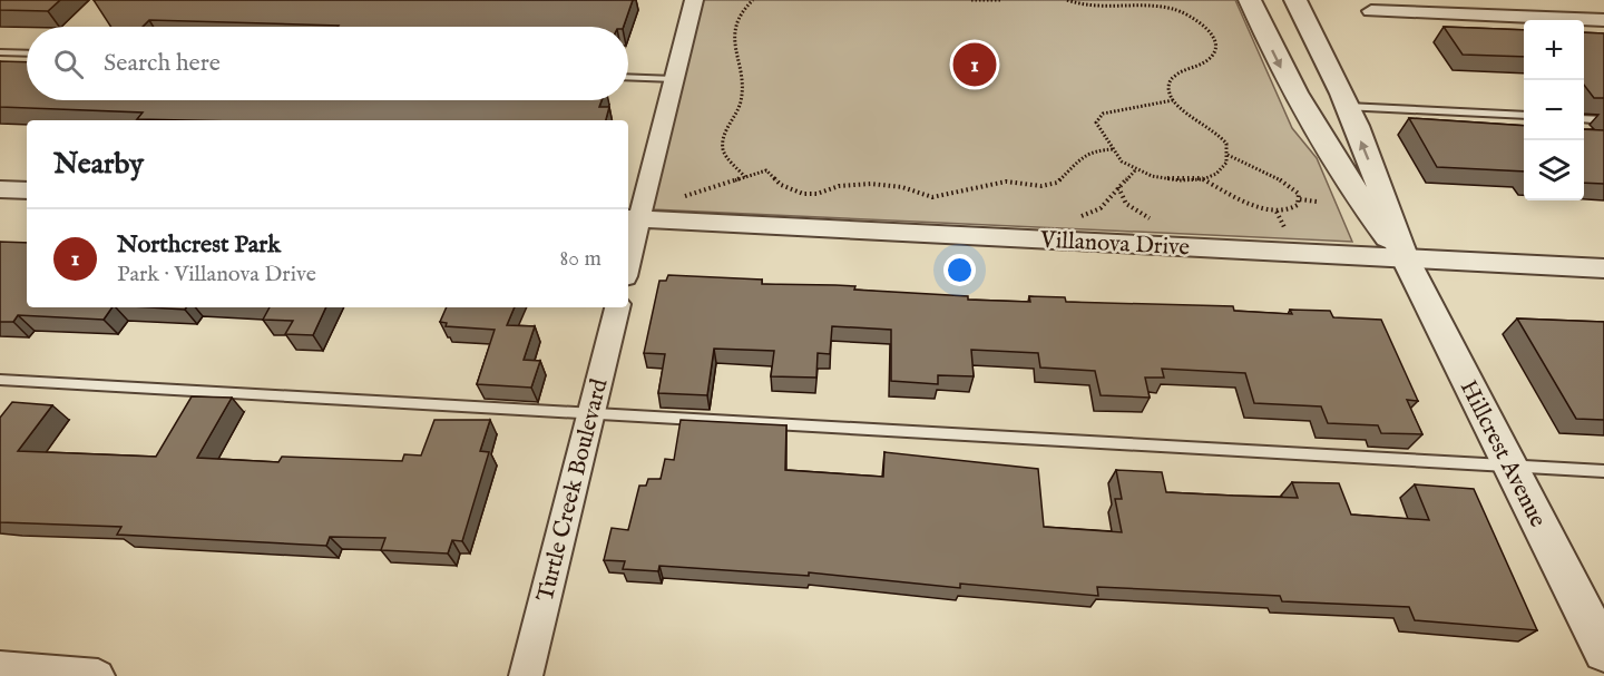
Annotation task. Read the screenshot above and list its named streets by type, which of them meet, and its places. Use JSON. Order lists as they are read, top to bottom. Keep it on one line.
{"streets":{"street":["Villanova Drive","Hillcrest Avenue","Turtle Creek Boulevard"]},"crossings":[["Villanova Drive","Hillcrest Avenue"]],"page":{"map_buttons":["+","−"],"search":"Search here","pins":"1","heading":"Nearby","list":[{"mark":"1","name":"Northcrest Park","note":"Park · Villanova Drive","value":"80 m"}]}}
